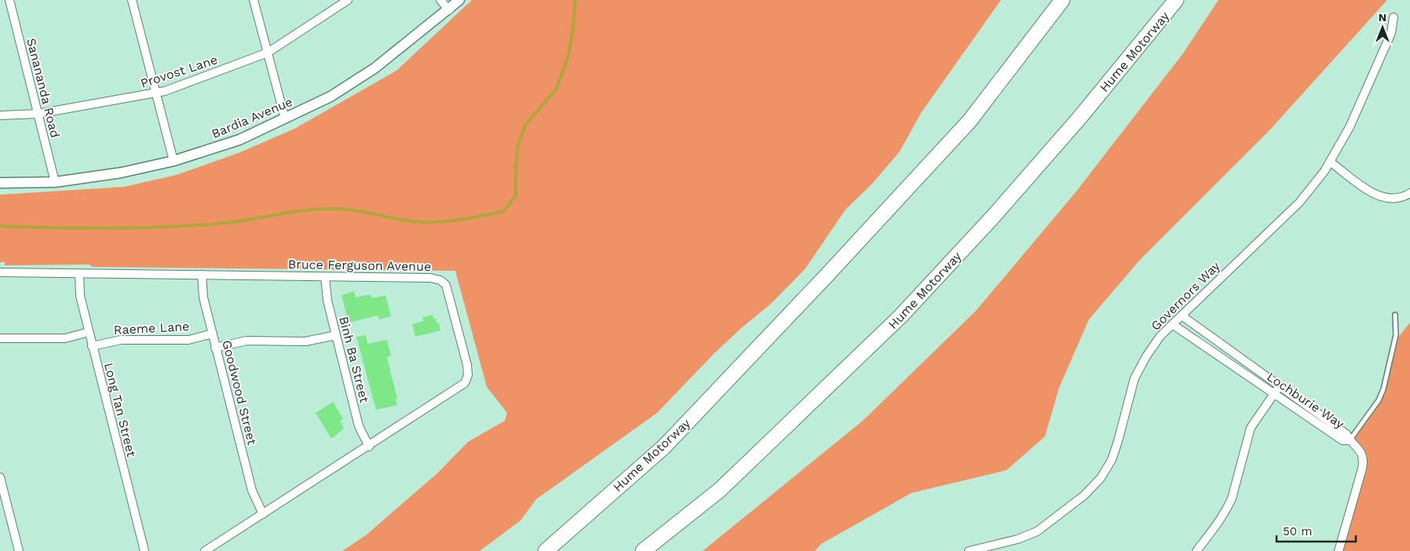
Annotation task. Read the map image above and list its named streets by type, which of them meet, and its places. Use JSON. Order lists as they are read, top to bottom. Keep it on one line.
{"streets":{"highway":["Hume Motorway"],"street":["Provost Lane","Sanananda Road","Bardia Avenue","Bruce Ferguson Avenue","Governors Way","Raeme Lane","Binh Ba Street","Goodwood Street","Lochburie Way","Long Tan Street"]},"crossings":[["Provost Lane","Sanananda Road"],["Sanananda Road","Bardia Avenue"],["Bruce Ferguson Avenue","Binh Ba Street"],["Bruce Ferguson Avenue","Goodwood Street"],["Bruce Ferguson Avenue","Long Tan Street"],["Governors Way","Lochburie Way"],["Raeme Lane","Goodwood Street"],["Raeme Lane","Long Tan Street"]],"scale_bar":"50 m","north":"top"}
